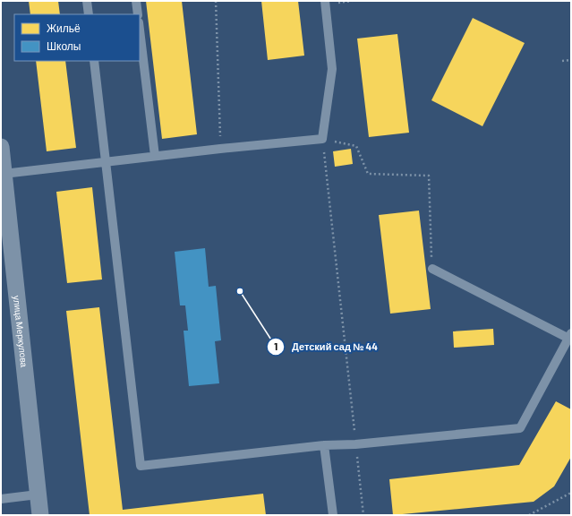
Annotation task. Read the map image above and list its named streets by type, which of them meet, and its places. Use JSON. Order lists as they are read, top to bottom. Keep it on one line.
{"streets":{"street":["улица Меркулова"]},"places":["Детский сад № 44"],"legend":["Жильё","Школы"]}
